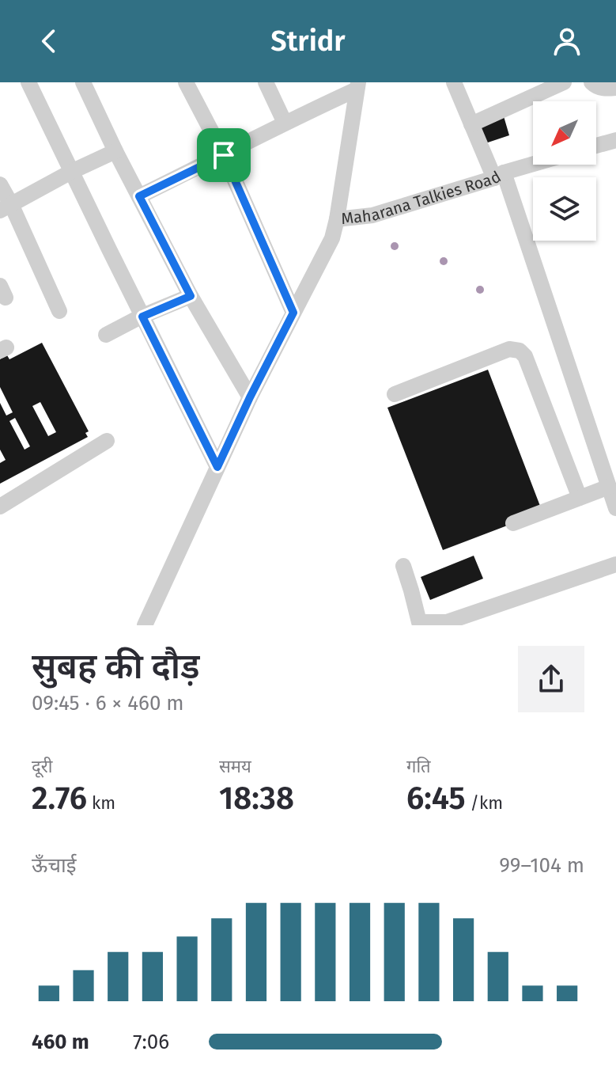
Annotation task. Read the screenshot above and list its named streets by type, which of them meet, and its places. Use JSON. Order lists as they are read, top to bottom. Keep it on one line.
{"streets":{"street":["Maharana Talkies Road"]},"north":"bottom left","page":{"header":"Stridr","heading":["सुबह की दौड़","09:45 · 6 × 460 m"],"stats":[["दूरी","2.76 km"],["समय","18:38"],["गति","6:45 /km"]],"chart":["ऊँचाई","99–104 m"],"list":[{"name":"460 m","note":"7:06"}]}}
